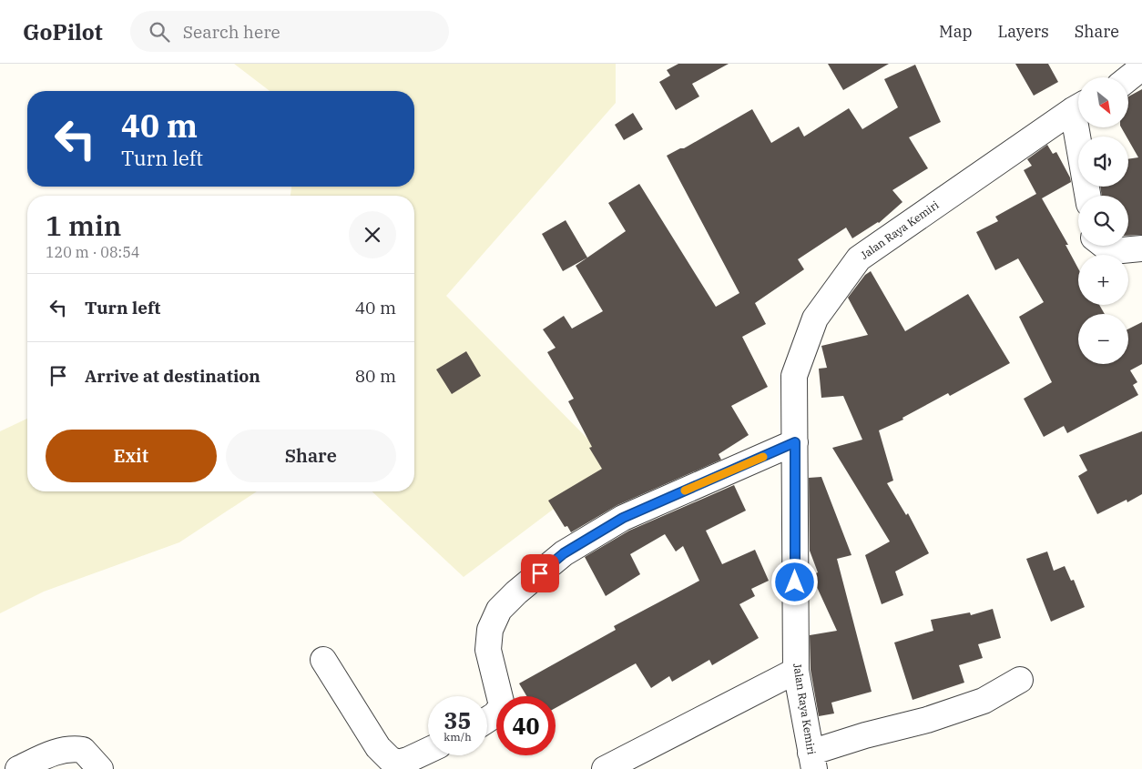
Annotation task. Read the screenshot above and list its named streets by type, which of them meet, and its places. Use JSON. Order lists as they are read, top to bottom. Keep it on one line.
{"streets":{"street":["Jalan Raya Kemiri"]},"north":"bottom right","page":{"header":"GoPilot","search":"Search here","nav":["Map","Layers","Share"],"map_buttons":["+","−"],"turn":["40 m","Turn left"],"heading":["1 min","120 m · 08:54"],"list":[{"name":"Turn left","value":"40 m"},{"name":"Arrive at destination","value":"80 m"}],"buttons":["Exit","Share"],"speed":"35 km/h","limit":"40"}}
